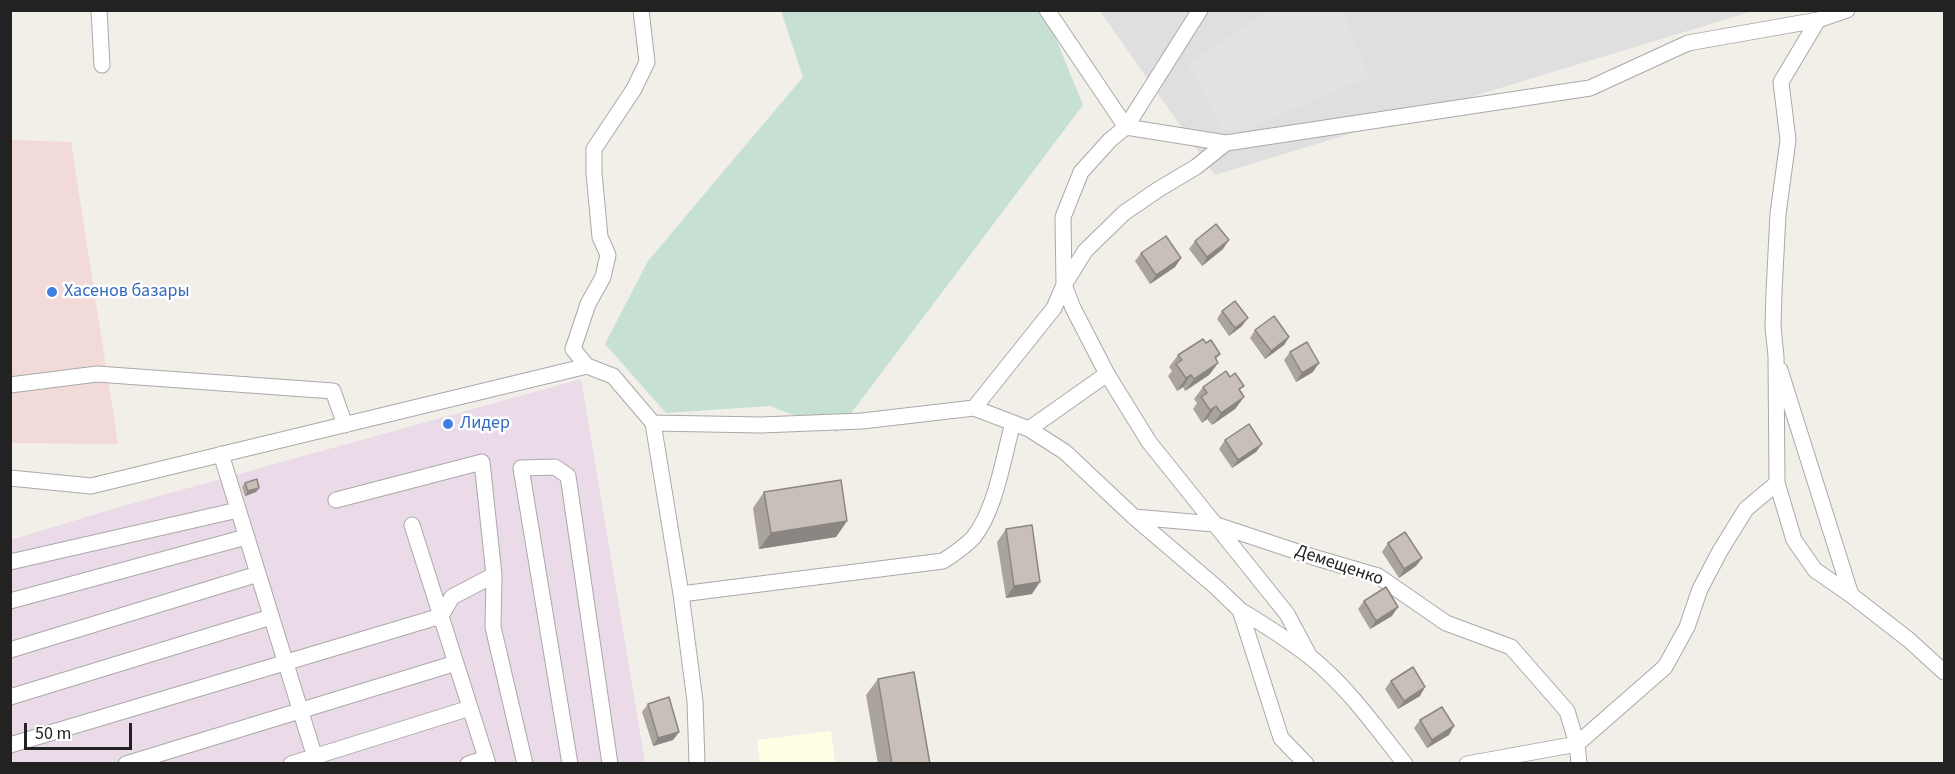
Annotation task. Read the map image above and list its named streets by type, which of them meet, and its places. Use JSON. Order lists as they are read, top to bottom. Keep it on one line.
{"streets":{"street":["Демещенко"]},"places":["Хасенов базары","Лидер"],"scale_bar":"50 m"}
